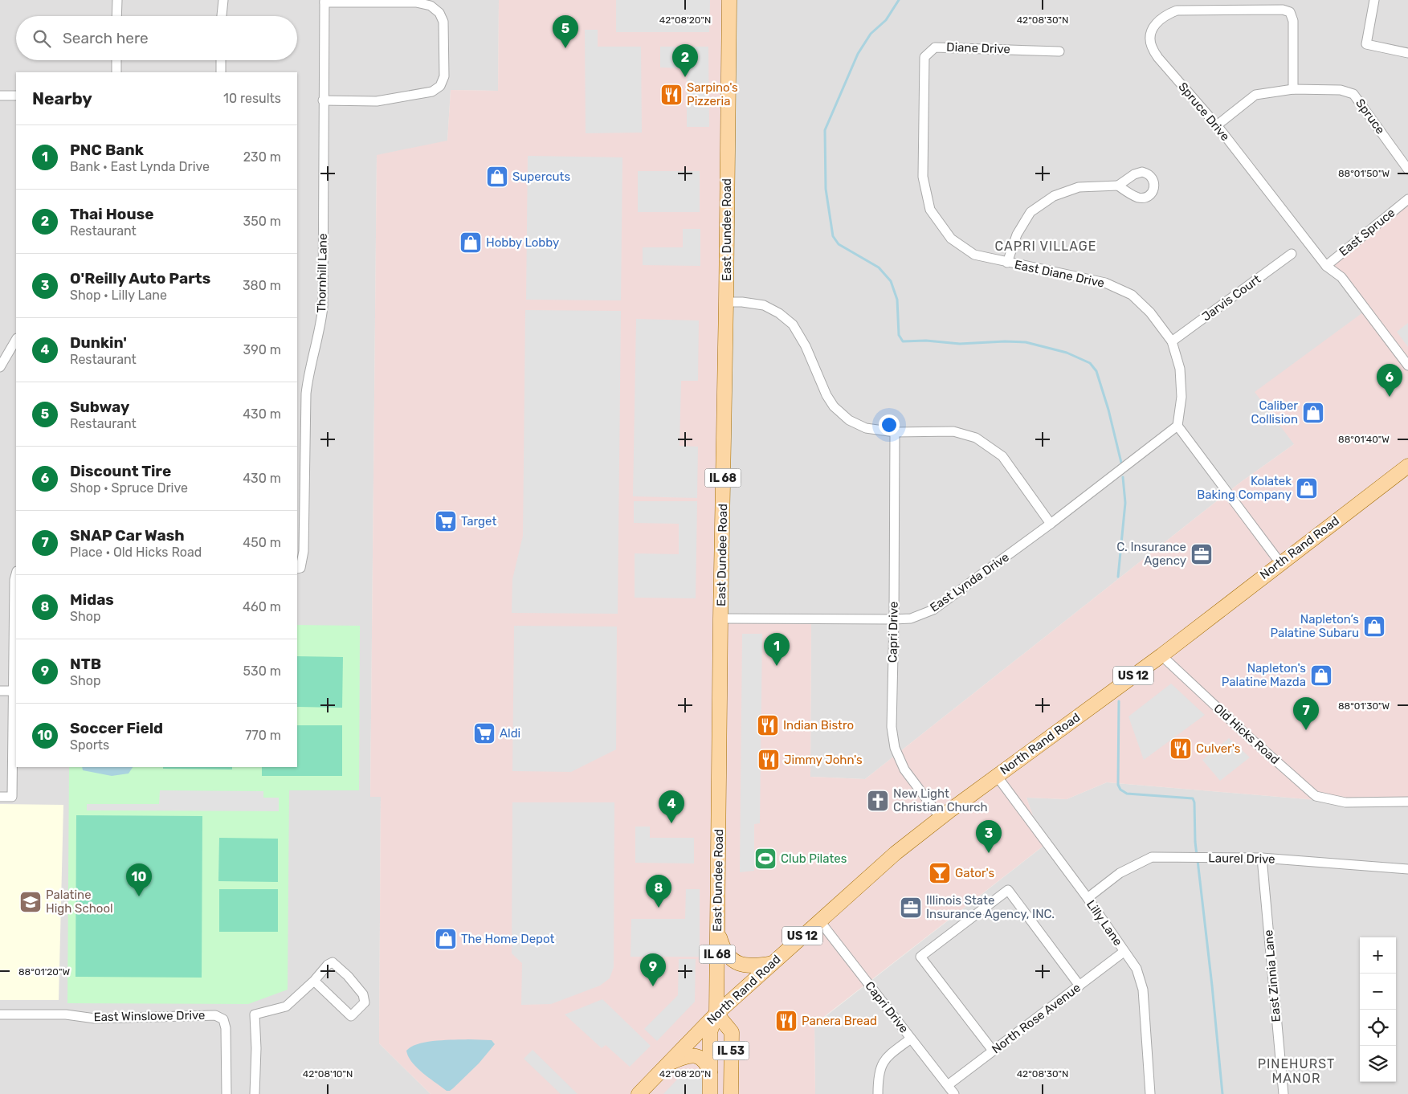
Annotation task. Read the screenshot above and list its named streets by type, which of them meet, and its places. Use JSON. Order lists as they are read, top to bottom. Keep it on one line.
{"streets":{"main road":["East Dundee Road","IL 68","North Rand Road","US 12","IL 53"],"street":["Diane Drive","Spruce Drive","Spruce","East Spruce","Thornhill Lane","East Diane Drive","Jarvis Court","East Lynda Drive","Capri Drive","Old Hicks Road","Laurel Drive","Lilly Lane","East Zinnia Lane","East Winslowe Drive","North Rose Avenue"]},"crossings":[["Diane Drive","East Diane Drive"],["Spruce Drive","Spruce"],["Spruce Drive","East Spruce"],["East Dundee Road","North Rand Road"],["East Dundee Road","East Lynda Drive"],["East Dundee Road","IL 53"],["East Diane Drive","Jarvis Court"],["North Rand Road","Capri Drive"],["North Rand Road","Old Hicks Road"],["North Rand Road","Lilly Lane"],["North Rand Road","IL 53"],["East Lynda Drive","Capri Drive"],["Capri Drive","North Rose Avenue"],["Laurel Drive","Lilly Lane"],["Laurel Drive","East Zinnia Lane"],["Lilly Lane","North Rose Avenue"]],"districts":["CAPRI VILLAGE","PINEHURST MANOR"],"places":{"restaurant":["Sarpino's Pizzeria","Indian Bistro","Culver's","Jimmy John's","Panera Bread"],"shop":["Supercuts","Hobby Lobby","Caliber Collision","Kolatek Baking Company","Napleton’s Palatine Subaru","Napleton's Palatine Mazda","The Home Depot"],"supermarket":["Target","Aldi"],"office":["C. Insurance Agency","Illinois State Insurance Agency, INC."],"church":["New Light Christian Church"],"sports":["Club Pilates"],"bar":["Gator's"],"school or university":["Palatine High School"]},"page":{"pins":["5","2","6","1","7","4","3","10","8","9"],"search":"Search here","heading":["Nearby","10 results"],"list":[{"mark":"1","name":"PNC Bank","note":"Bank · East Lynda Drive","value":"230 m"},{"mark":"2","name":"Thai House","note":"Restaurant","value":"350 m"},{"mark":"3","name":"O'Reilly Auto Parts","note":"Shop · Lilly Lane","value":"380 m"},{"mark":"4","name":"Dunkin'","note":"Restaurant","value":"390 m"},{"mark":"5","name":"Subway","note":"Restaurant","value":"430 m"},{"mark":"6","name":"Discount Tire","note":"Shop · Spruce Drive","value":"430 m"},{"mark":"7","name":"SNAP Car Wash","note":"Place · Old Hicks Road","value":"450 m"},{"mark":"8","name":"Midas","note":"Shop","value":"460 m"},{"mark":"9","name":"NTB","note":"Shop","value":"530 m"},{"mark":"10","name":"Soccer Field","note":"Sports","value":"770 m"}],"map_buttons":["+","−"]},"coordinates":["42°08'20\"N","42°08'30\"N","88°01'50\"W","88°01'40\"W","88°01'30\"W","88°01'20\"W","42°08'10\"N"]}
